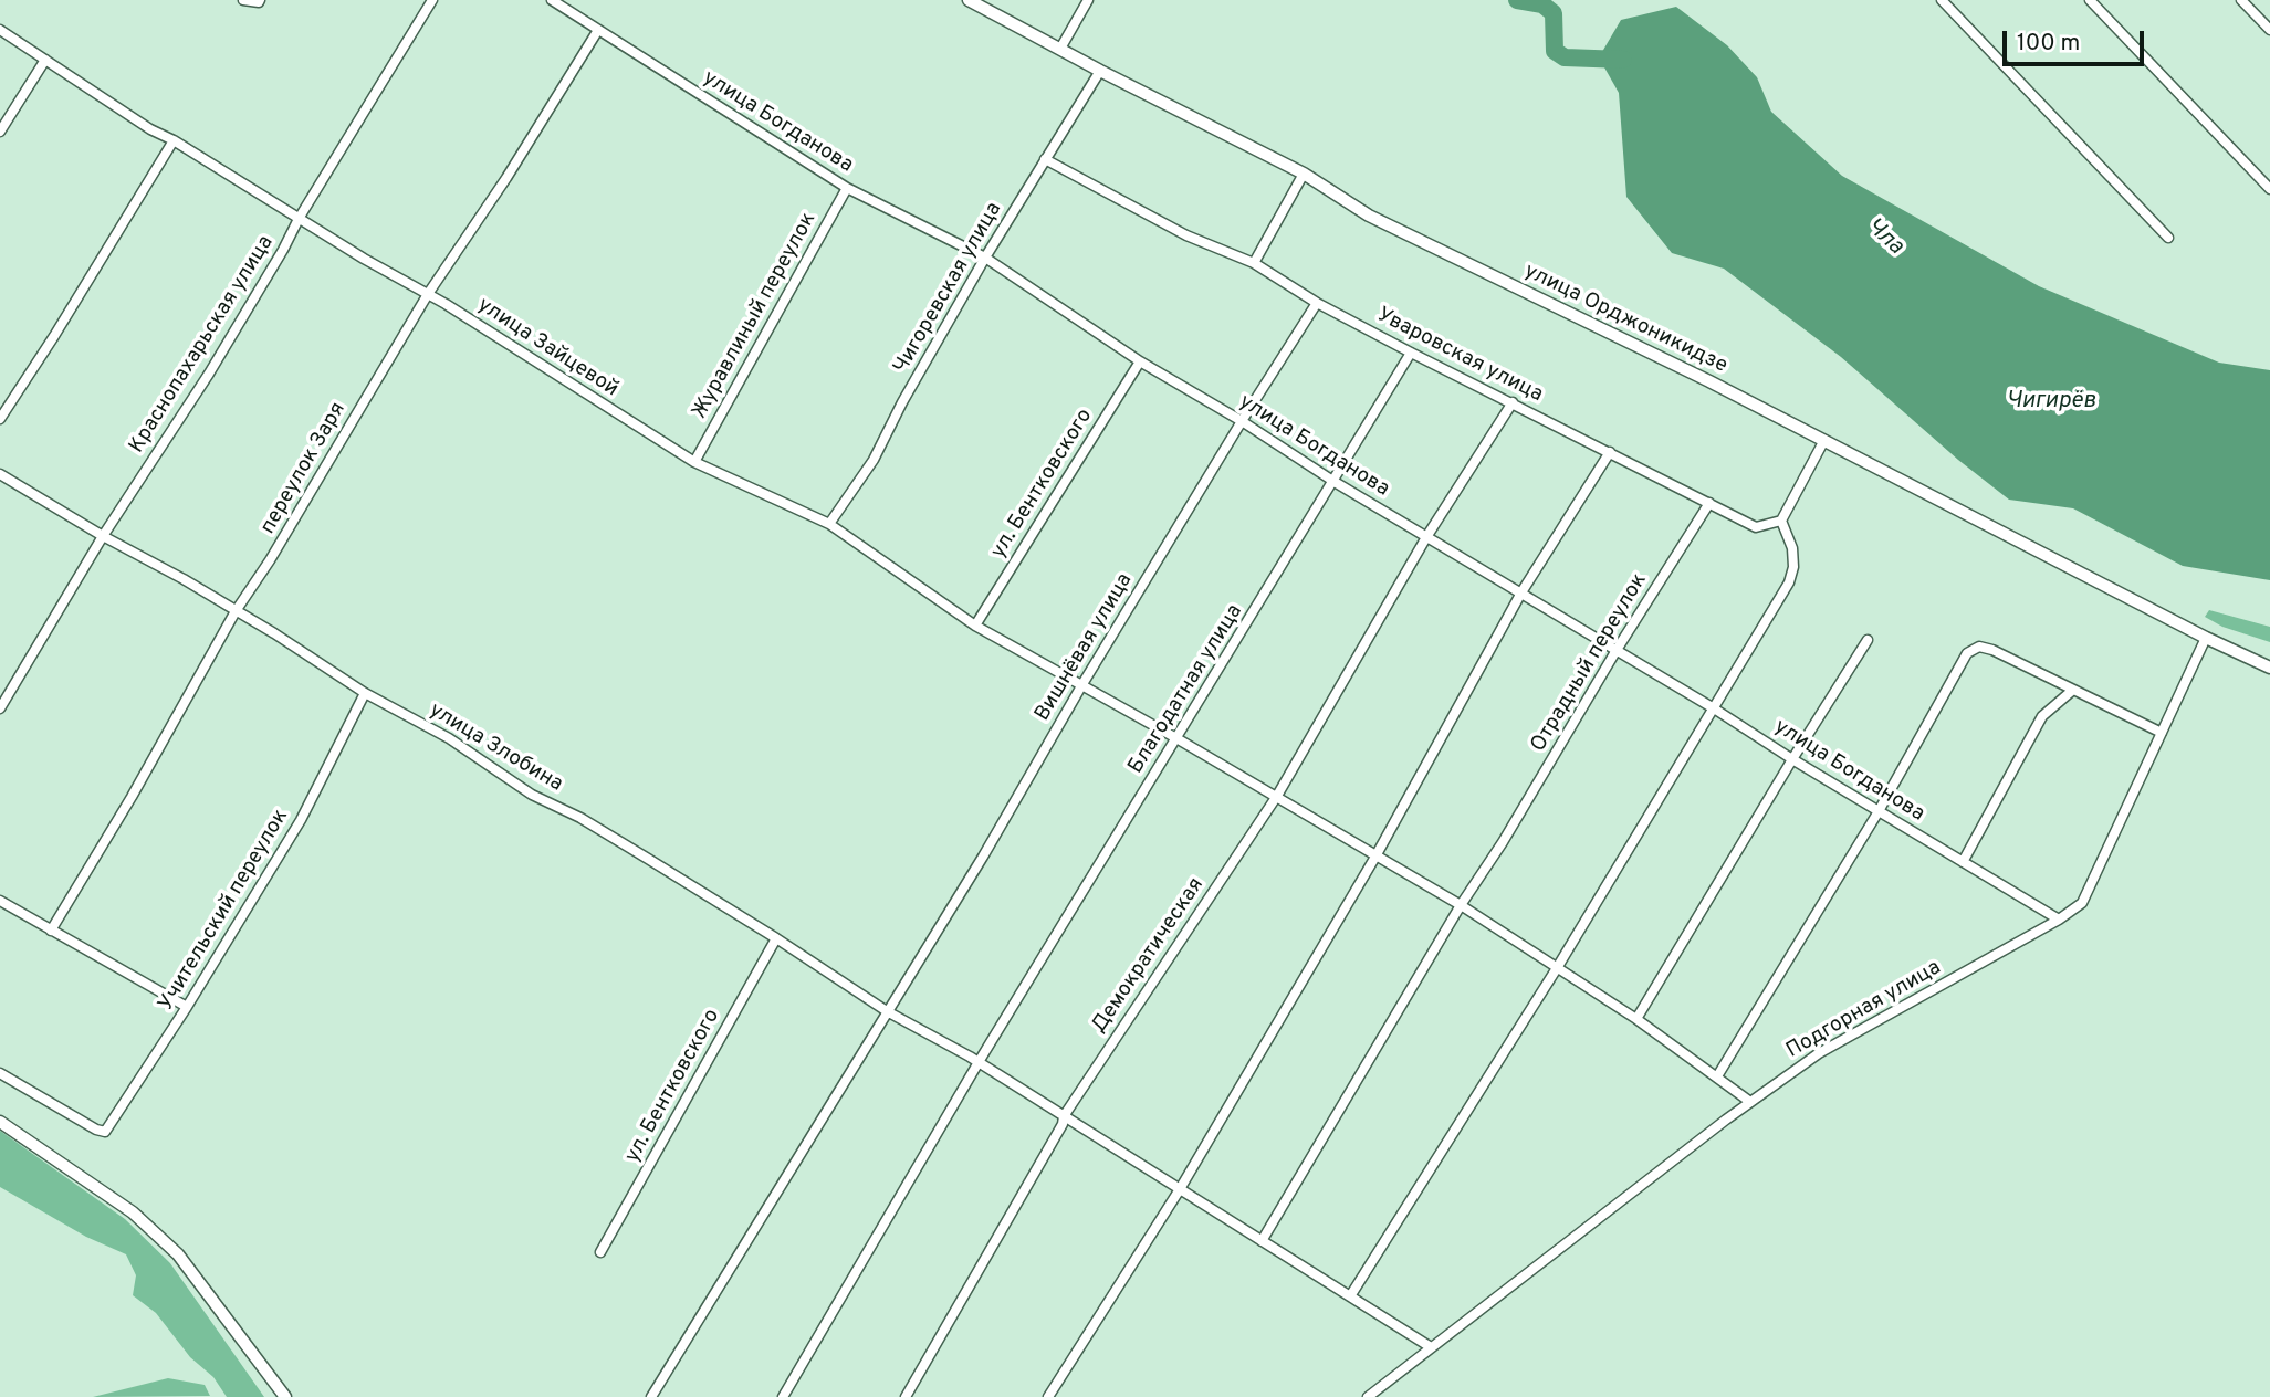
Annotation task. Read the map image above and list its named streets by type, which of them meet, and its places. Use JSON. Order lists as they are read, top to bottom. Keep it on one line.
{"streets":{"street":["улица Богданова","Чигоревская улица","Журавлиный переулок","улица Орджоникидзе","Краснопахарьская улица","улица Зайцевой","Уваровская улица","переулок Заря","ул. Бентковского","Вишнёвая улица","Отрадный переулок","Благодатная улица","улица Злобина","Учительский переулок","Демократическая","Подгорная улица"]},"crossings":[["улица Богданова","Чигоревская улица"],["улица Богданова","Журавлиный переулок"],["улица Богданова","переулок Заря"],["улица Богданова","ул. Бентковского"],["улица Богданова","Вишнёвая улица"],["улица Богданова","Отрадный переулок"],["улица Богданова","Благодатная улица"],["улица Богданова","Демократическая"],["улица Богданова","Подгорная улица"],["Чигоревская улица","улица Орджоникидзе"],["Чигоревская улица","улица Зайцевой"],["Чигоревская улица","Уваровская улица"],["Журавлиный переулок","улица Зайцевой"],["улица Орджоникидзе","Подгорная улица"],["Краснопахарьская улица","улица Зайцевой"],["Краснопахарьская улица","улица Злобина"],["улица Зайцевой","переулок Заря"],["улица Зайцевой","ул. Бентковского"],["улица Зайцевой","Вишнёвая улица"],["улица Зайцевой","Отрадный переулок"],["улица Зайцевой","Благодатная улица"],["улица Зайцевой","Демократическая"],["улица Зайцевой","Подгорная улица"],["Уваровская улица","Вишнёвая улица"],["Уваровская улица","Отрадный переулок"],["Уваровская улица","Благодатная улица"],["Уваровская улица","Демократическая"],["переулок Заря","улица Злобина"],["ул. Бентковского","улица Злобина"],["Вишнёвая улица","улица Злобина"],["Отрадный переулок","улица Злобина"],["Благодатная улица","улица Злобина"],["улица Злобина","Учительский переулок"],["улица Злобина","Демократическая"],["улица Злобина","Подгорная улица"]],"water":["Чла","Чигирёв"],"scale_bar":"100 m"}
